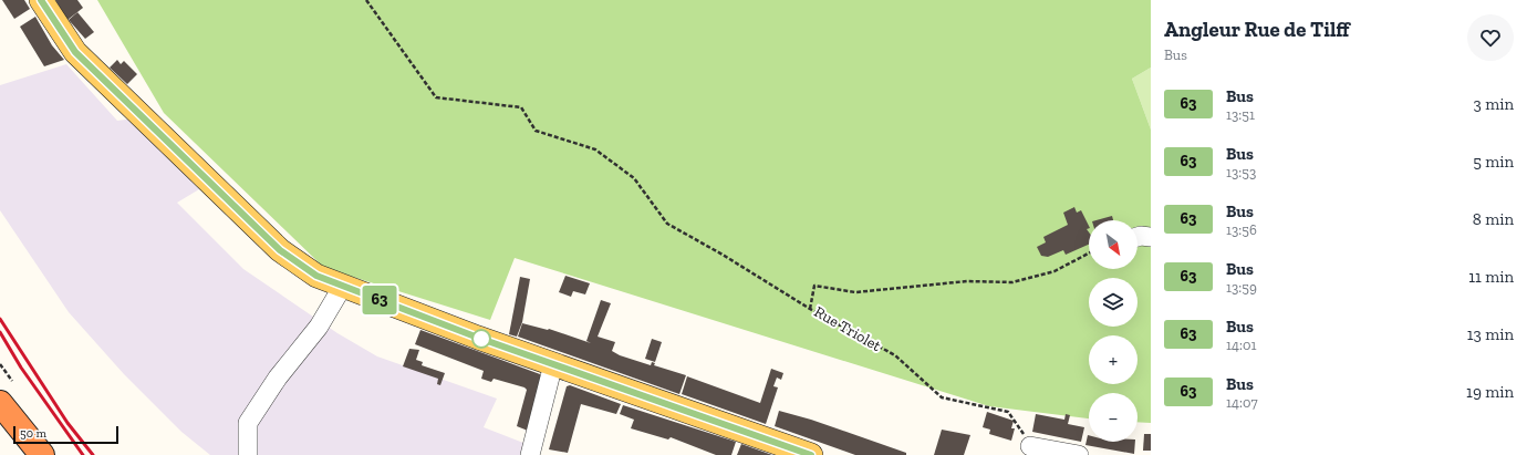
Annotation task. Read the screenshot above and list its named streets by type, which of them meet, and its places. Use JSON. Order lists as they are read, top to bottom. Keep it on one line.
{"streets":{"path":["Rue Triolet"]},"lines":["bus line 63"],"scale_bar":"50 m","north":"bottom right","page":{"on_map":"63","heading":["Angleur Rue de Tilff","Bus"],"list":[{"mark":"63","name":"Bus","note":"13:51","value":"3 min"},{"mark":"63","name":"Bus","note":"13:53","value":"5 min"},{"mark":"63","name":"Bus","note":"13:56","value":"8 min"},{"mark":"63","name":"Bus","note":"13:59","value":"11 min"},{"mark":"63","name":"Bus","note":"14:01","value":"13 min"},{"mark":"63","name":"Bus","note":"14:07","value":"19 min"}],"map_buttons":["+","−"],"scale":"50 m"}}
